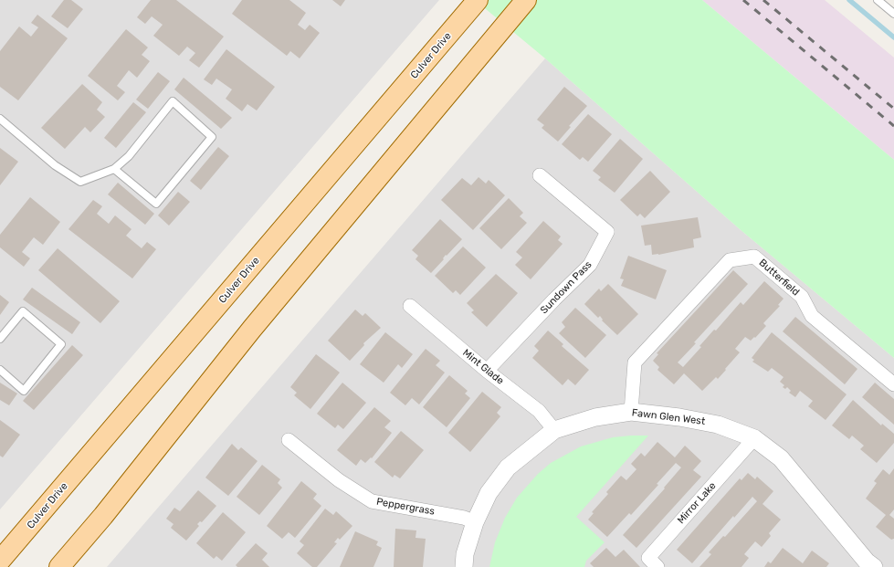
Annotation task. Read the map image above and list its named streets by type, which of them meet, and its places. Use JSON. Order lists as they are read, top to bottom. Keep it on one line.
{"streets":{"main road":["Culver Drive"],"street":["Butterfield","Sundown Pass","Mint Glade","Fawn Glen West","Mirror Lake","Peppergrass"]},"crossings":[["Butterfield","Fawn Glen West"],["Sundown Pass","Mint Glade"],["Mint Glade","Fawn Glen West"],["Fawn Glen West","Mirror Lake"],["Fawn Glen West","Peppergrass"]]}
